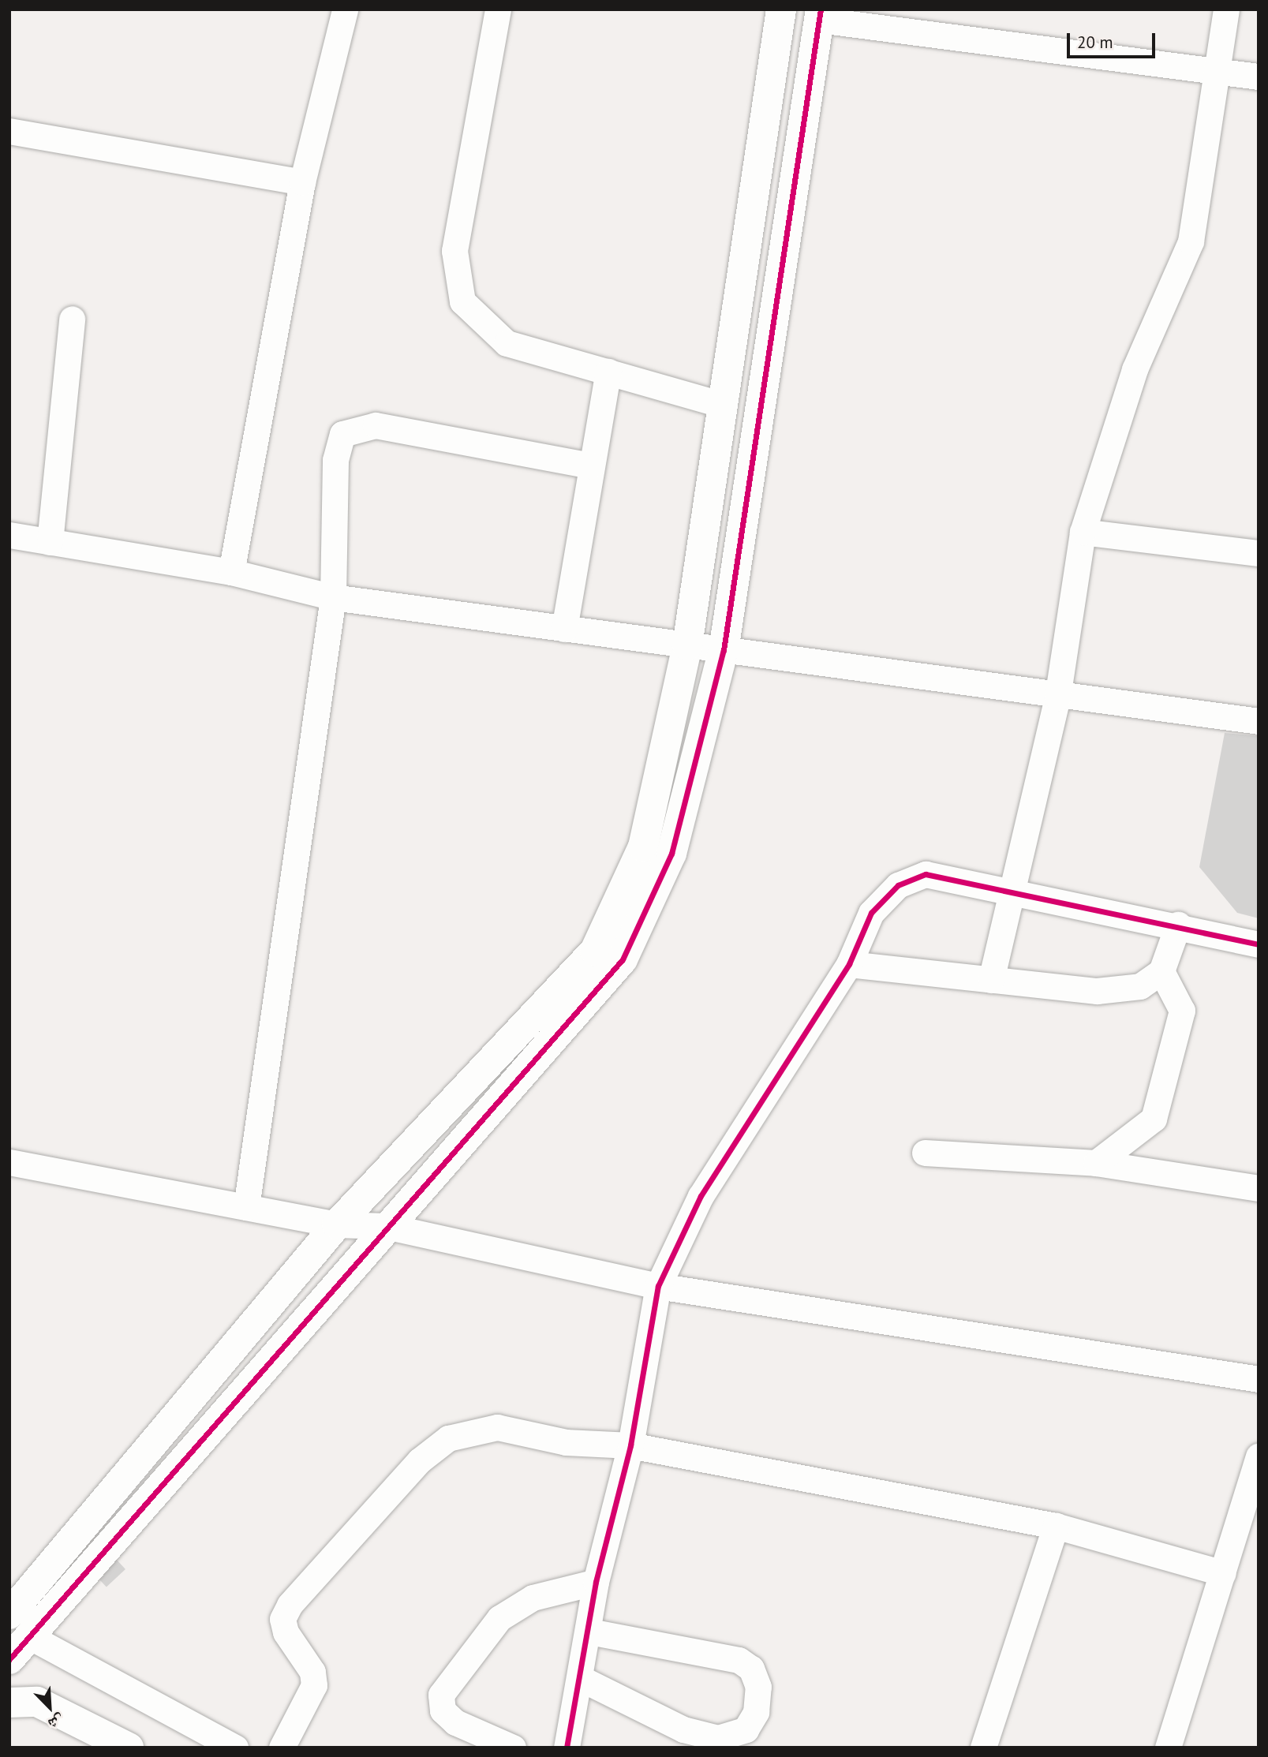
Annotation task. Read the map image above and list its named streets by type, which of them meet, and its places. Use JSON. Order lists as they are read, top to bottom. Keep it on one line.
{"scale_bar":"20 m","north":"bottom right"}
